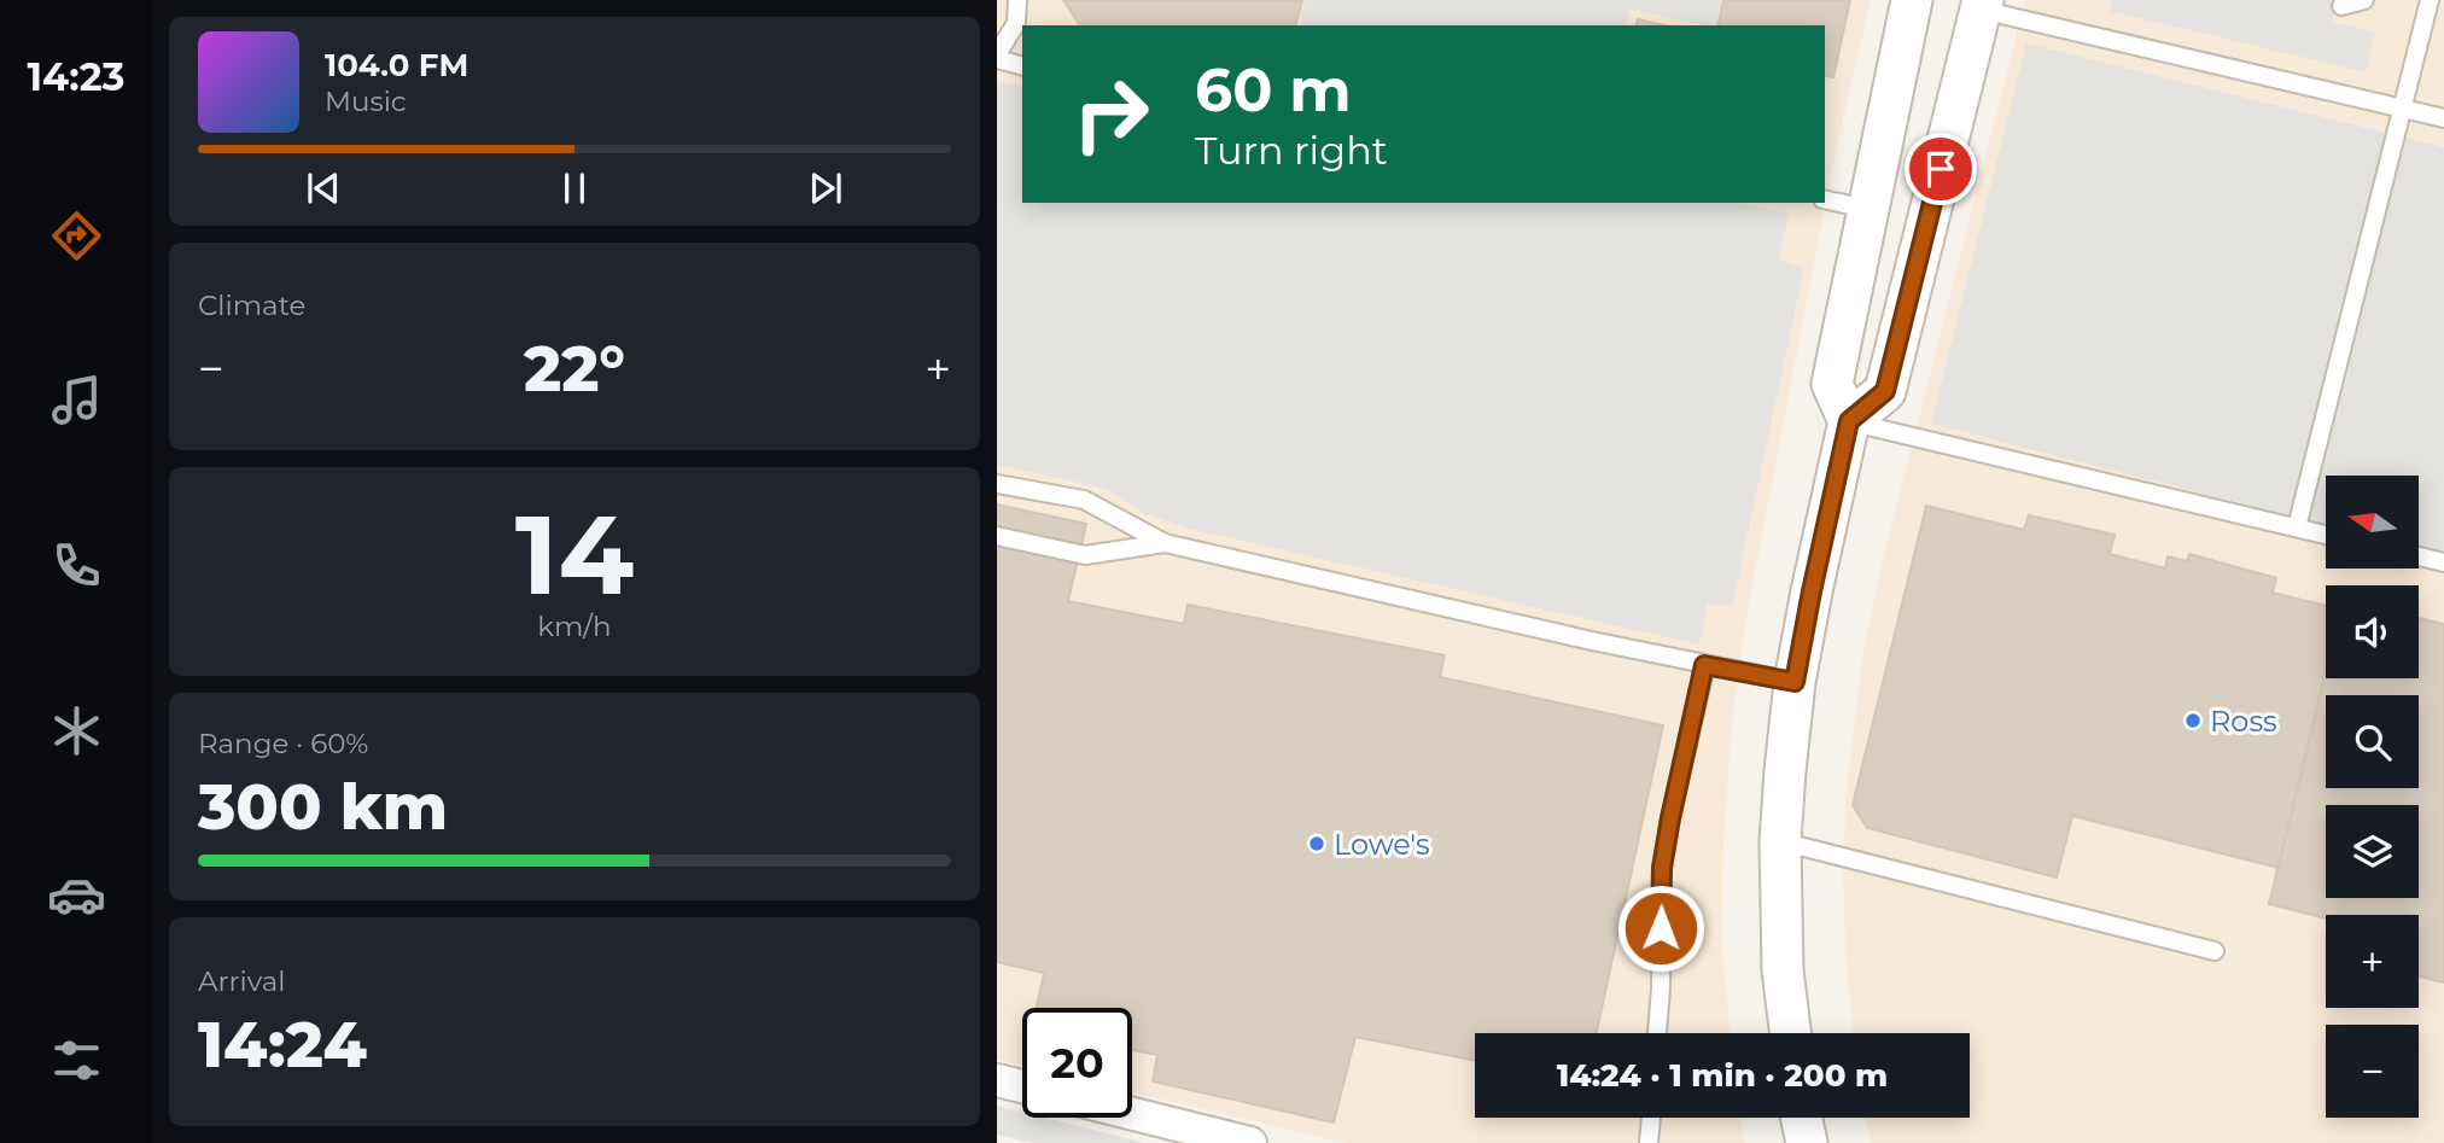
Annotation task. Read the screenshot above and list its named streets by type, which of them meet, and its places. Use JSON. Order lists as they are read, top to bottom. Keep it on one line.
{"places":["Ross","Lowe's"],"north":"left","page":{"tabs":"14:23","turn":["60 m","Turn right"],"song":["104.0 FM","Music"],"tile":["Climate",["14","km/h"],["Range · 60%","300 km"],["Arrival","14:24"]],"heat":["−","22°","+"],"map_buttons":["+","−"],"limit":"20","trip":"14:24 · 1 min · 200 m"}}
